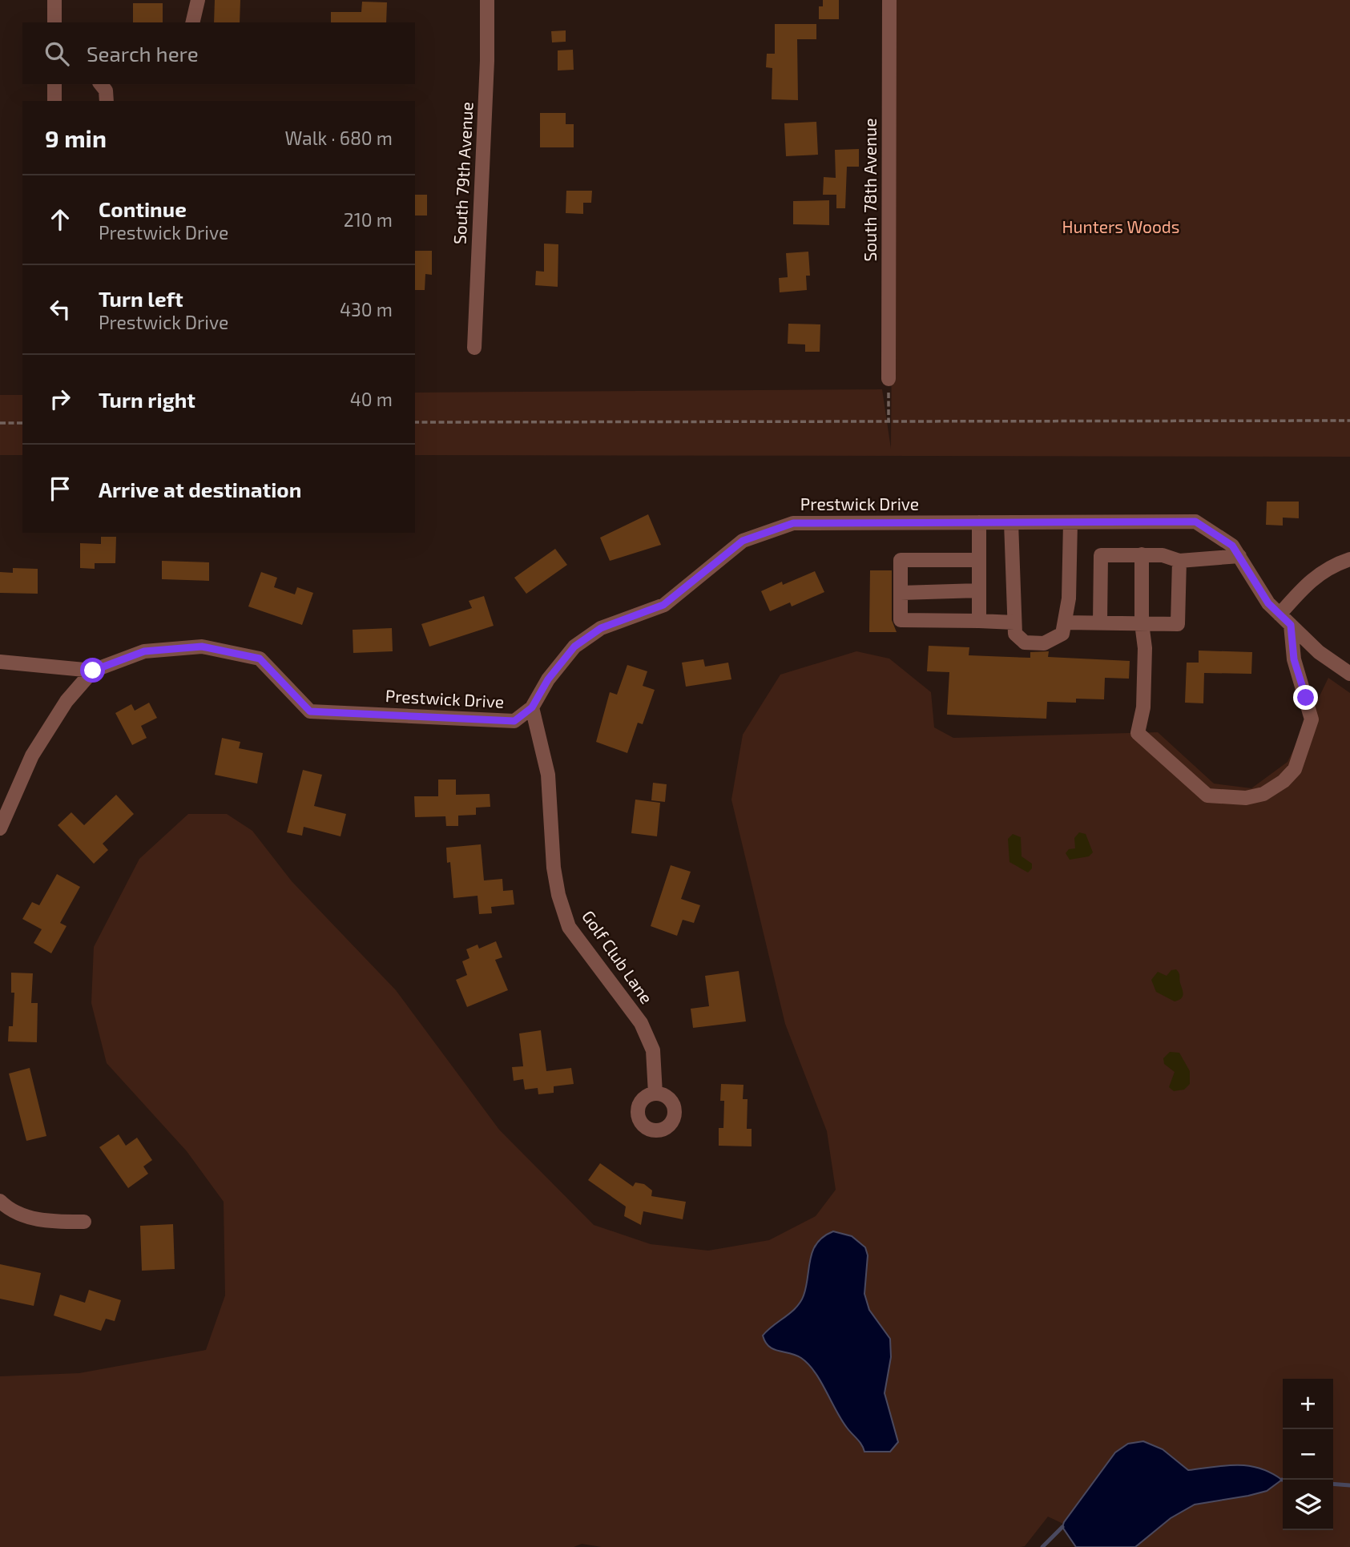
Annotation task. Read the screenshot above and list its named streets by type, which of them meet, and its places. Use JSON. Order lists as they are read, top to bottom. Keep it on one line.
{"streets":{"street":["South 79th Avenue","South 78th Avenue","Prestwick Drive","Golf Club Lane"]},"crossings":[["Prestwick Drive","Golf Club Lane"]],"parks":["Hunters Woods"],"page":{"search":"Search here","heading":["9 min","Walk · 680 m"],"list":[["Continue","Prestwick Drive","210 m"],["Turn left","Prestwick Drive","430 m"],["Turn right","40 m"],"Arrive at destination"],"map_buttons":["+","−"]}}
